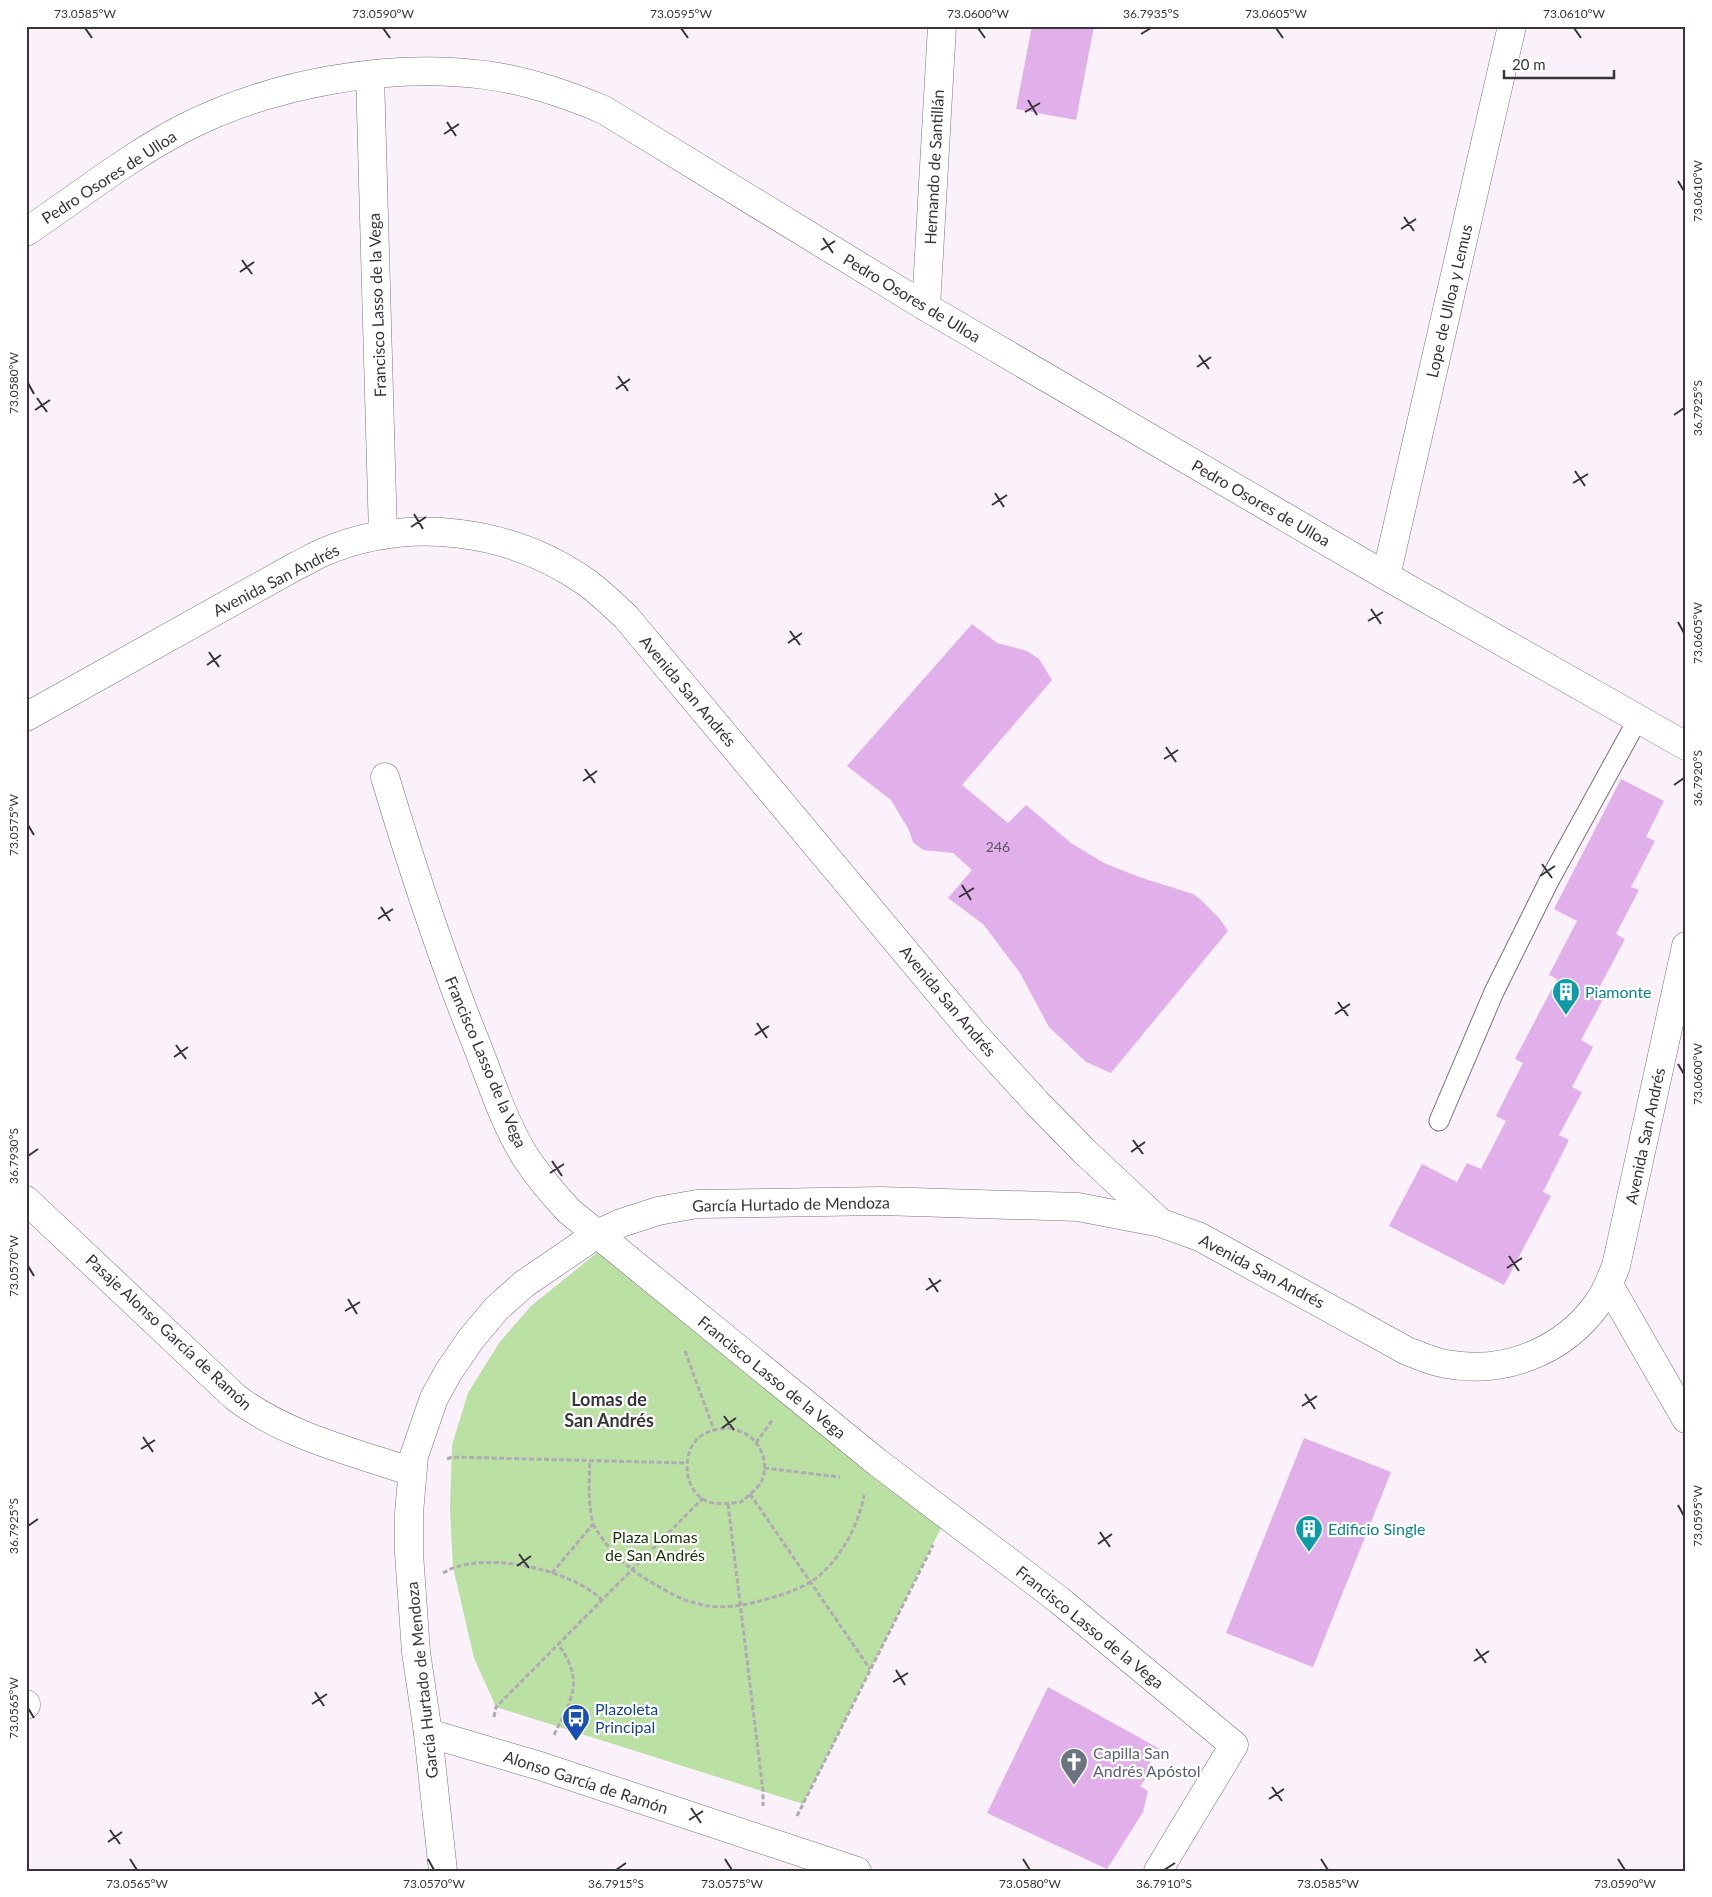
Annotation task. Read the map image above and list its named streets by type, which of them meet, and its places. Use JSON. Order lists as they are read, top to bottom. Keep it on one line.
{"streets":{"street":["Hernando de Santillán","Pedro Osores de Ulloa","Lope de Ulloa y Lemus","Francisco Lasso de la Vega","Avenida San Andrés","García Hurtado de Mendoza","Pasaje Alonso García de Ramón","Alonso García de Ramón"]},"crossings":[["Hernando de Santillán","Pedro Osores de Ulloa"],["Pedro Osores de Ulloa","Lope de Ulloa y Lemus"],["Pedro Osores de Ulloa","Francisco Lasso de la Vega"],["Francisco Lasso de la Vega","Avenida San Andrés"],["Francisco Lasso de la Vega","García Hurtado de Mendoza"],["Avenida San Andrés","García Hurtado de Mendoza"],["García Hurtado de Mendoza","Pasaje Alonso García de Ramón"],["García Hurtado de Mendoza","Alonso García de Ramón"]],"districts":["Lomas de San Andrés"],"parks":["Plaza Lomas de San Andrés"],"places":{"building":["Piamonte","Edificio Single"],"bus stop":["Plazoleta Principal"],"church":["Capilla San Andrés Apóstol"]},"house_numbers":["246"],"scale_bar":"20 m","coordinates":["73.0585°W","73.0590°W","73.0595°W","73.0600°W","36.7935°S","73.0605°W","73.0610°W","73.0580°W","36.7925°S","36.7920°S","73.0575°W","36.7930°S","73.0570°W","73.0565°W","36.7915°S","36.7910°S"]}
